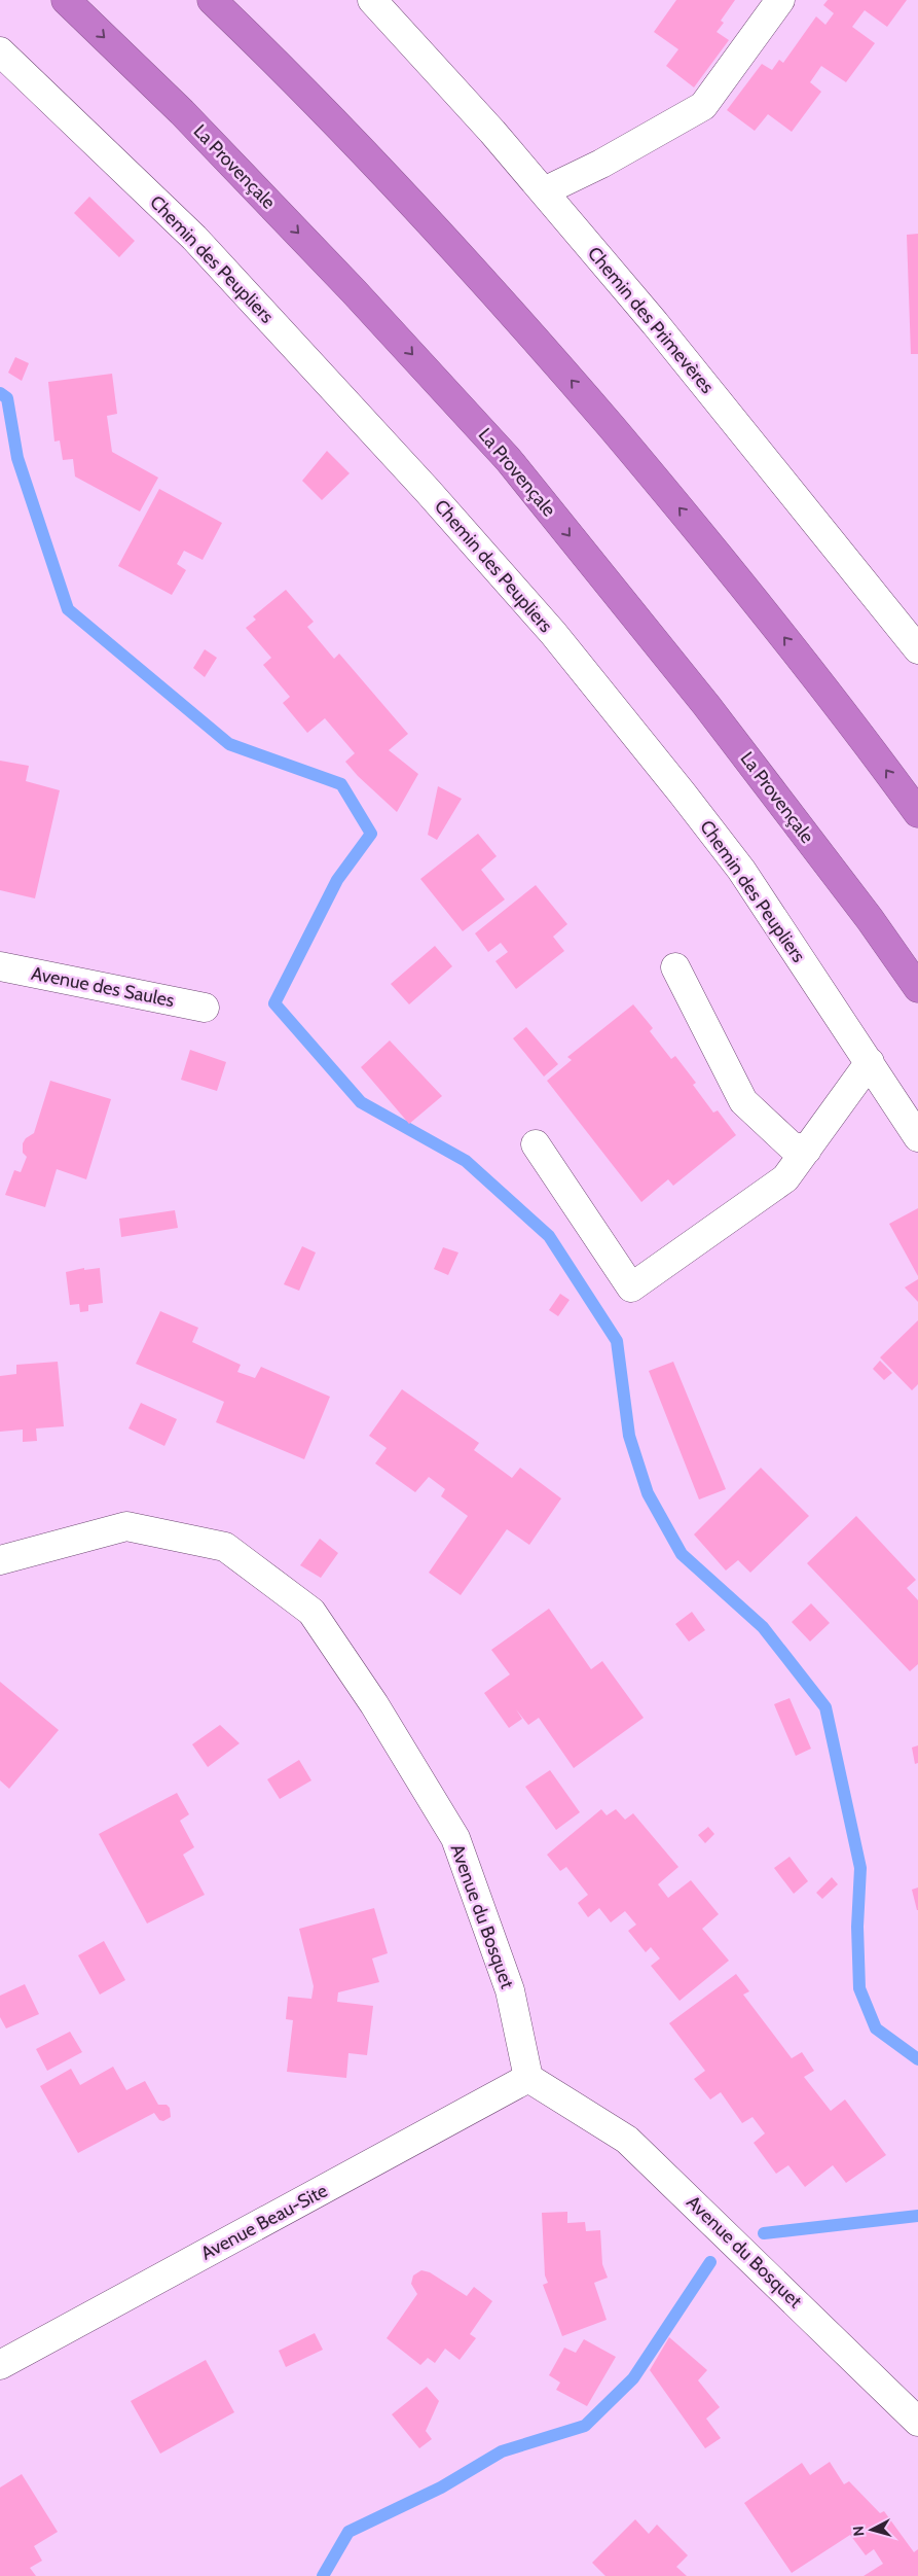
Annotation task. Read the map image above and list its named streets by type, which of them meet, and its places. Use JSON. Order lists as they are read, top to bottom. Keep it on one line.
{"streets":{"highway":["La Provençale"],"street":["Chemin des Peupliers","Chemin des Primevères","Avenue des Saules","Avenue du Bosquet","Avenue Beau-Site"]},"crossings":[["Avenue du Bosquet","Avenue Beau-Site"]],"north":"left"}
